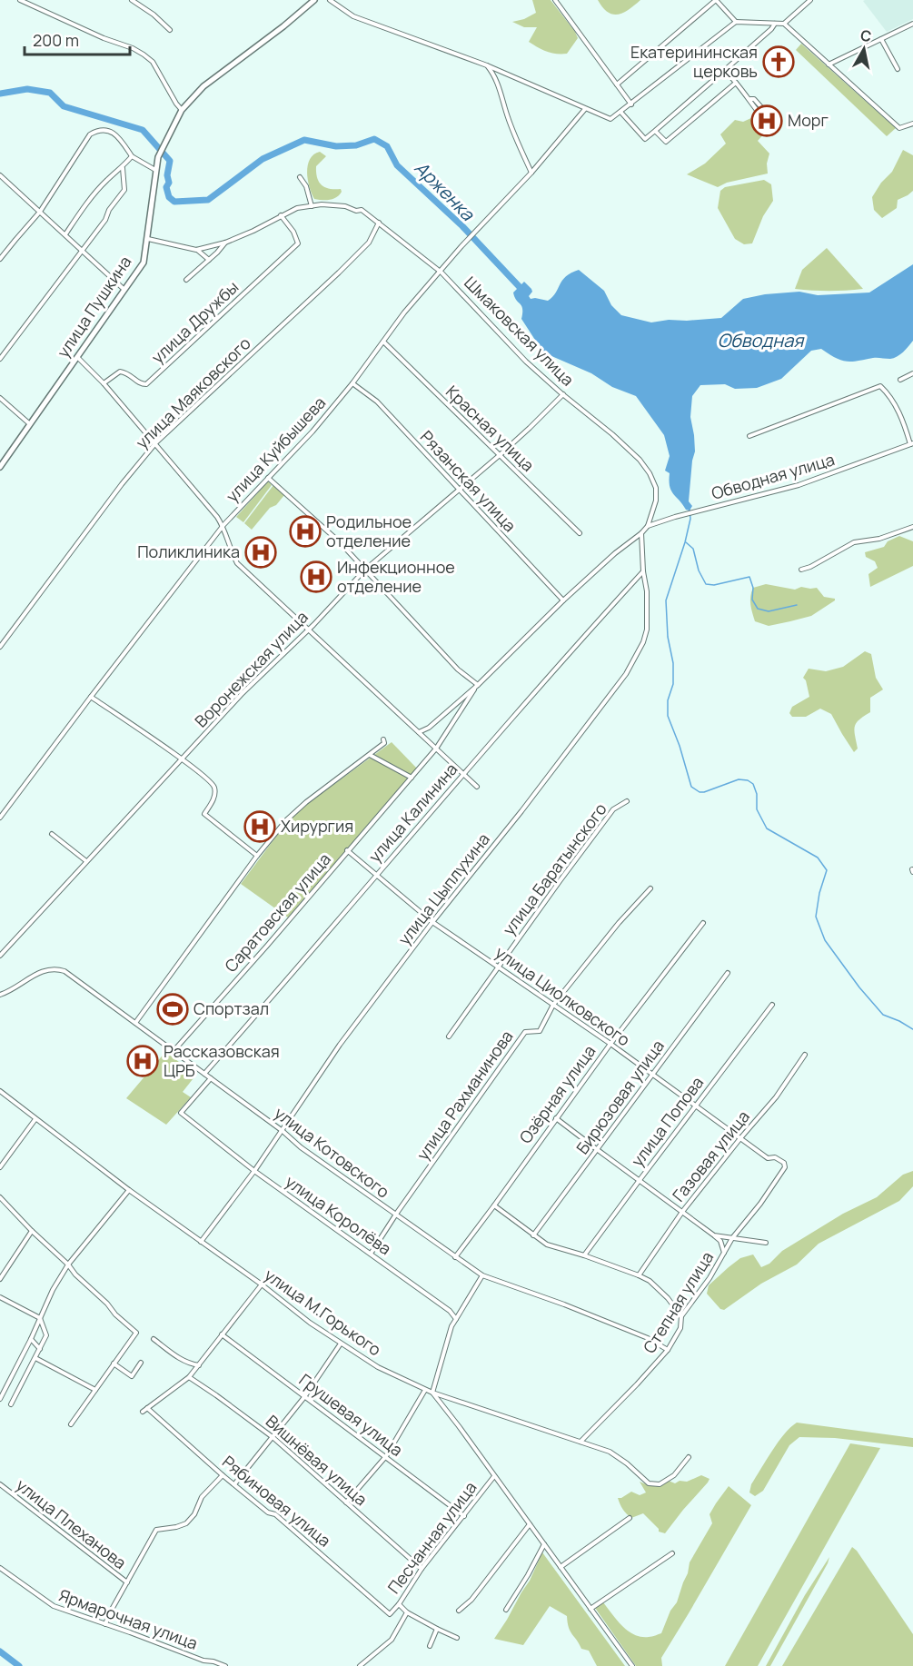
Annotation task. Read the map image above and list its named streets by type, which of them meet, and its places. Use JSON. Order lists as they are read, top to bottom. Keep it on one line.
{"streets":{"main road":["улица Пушкина"],"street":["улица Дружбы","Шмаковская улица","улица Маяковского","Красная улица","улица Куйбышева","Обводная улица","Рязанская улица","Воронежская улица","улица Калинина","улица Баратынского","улица Цыплухина","Саратовская улица","улица Циолковского","Озёрная улица","улица Рахманинова","Бирюзовая улица","улица Попова","улица Котовского","Газовая улица","улица Королёва","Степная улица","улица М.Горького","Грушевая улица","Вишнёвая улица","Рябиновая улица","улица Плеханова","Песчанная улица","Ярмарочная улица"]},"crossings":[["улица Пушкина","Шмаковская улица"],["улица Дружбы","Шмаковская улица"],["Шмаковская улица","улица Маяковского"],["Шмаковская улица","улица Куйбышева"],["Шмаковская улица","Обводная улица"],["Шмаковская улица","Воронежская улица"],["Красная улица","улица Куйбышева"],["Красная улица","Воронежская улица"],["улица Куйбышева","Рязанская улица"],["Рязанская улица","Воронежская улица"],["Рязанская улица","Саратовская улица"],["улица Калинина","улица Цыплухина"],["улица Калинина","улица Циолковского"],["улица Калинина","улица Котовского"],["улица Баратынского","улица Циолковского"],["улица Цыплухина","Саратовская улица"],["улица Цыплухина","улица Циолковского"],["улица Цыплухина","улица Котовского"],["улица Цыплухина","улица Королёва"],["улица Цыплухина","улица М.Горького"],["Саратовская улица","улица Циолковского"],["Саратовская улица","улица Котовского"],["улица Циолковского","Озёрная улица"],["улица Циолковского","улица Рахманинова"],["улица Циолковского","Бирюзовая улица"],["улица Циолковского","улица Попова"],["улица Циолковского","Газовая улица"],["улица Циолковского","Степная улица"],["Озёрная улица","улица Котовского"],["улица Рахманинова","улица Котовского"],["улица Рахманинова","улица Королёва"],["улица Котовского","улица Королёва"],["улица Котовского","Степная улица"],["Степная улица","улица М.Горького"],["Грушевая улица","Песчанная улица"],["Вишнёвая улица","Песчанная улица"],["Рябиновая улица","улица Плеханова"],["Рябиновая улица","Песчанная улица"],["улица Плеханова","Ярмарочная улица"]],"water":["Арженка","Обводная"],"places":{"church":["Екатерининская церковь"],"hospital":["Морг","Родильное отделение","Поликлиника","Инфекционное отделение","Хирургия","Рассказовская ЦРБ"],"sports":["Спортзал"]},"scale_bar":"200 m","north":"top"}
